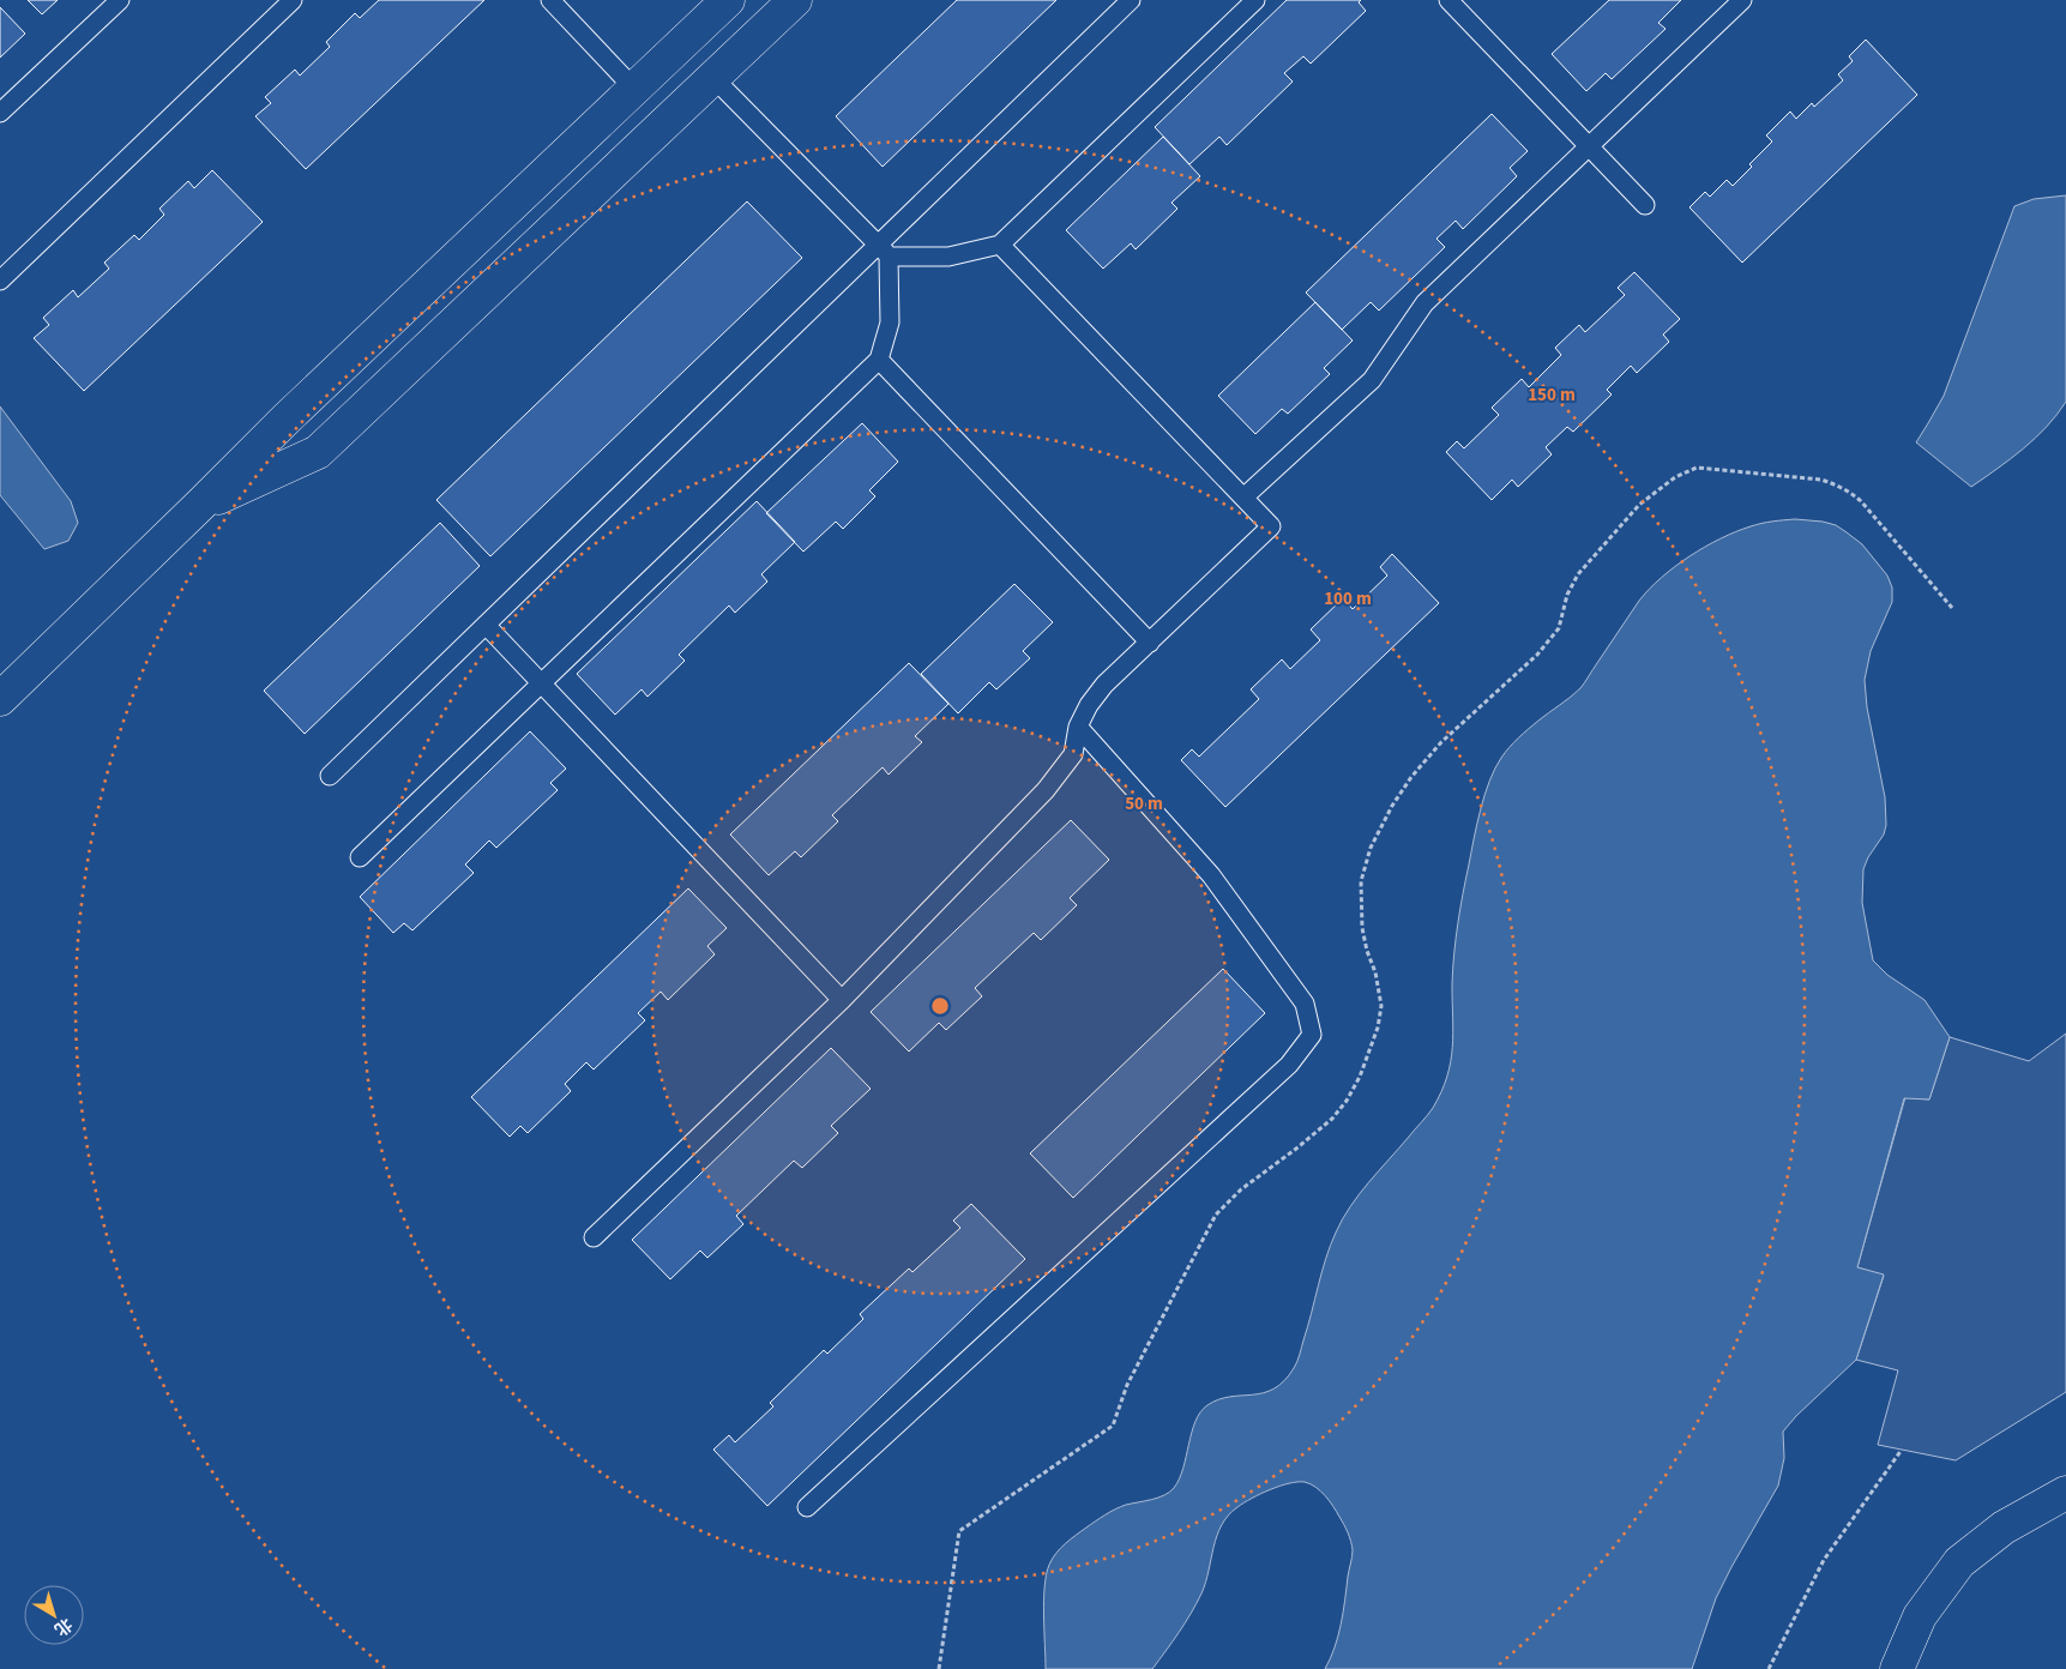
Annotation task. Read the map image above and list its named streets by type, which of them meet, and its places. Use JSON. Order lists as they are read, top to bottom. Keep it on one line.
{"north":"bottom right","rings":["150 m","100 m","50 m"]}
